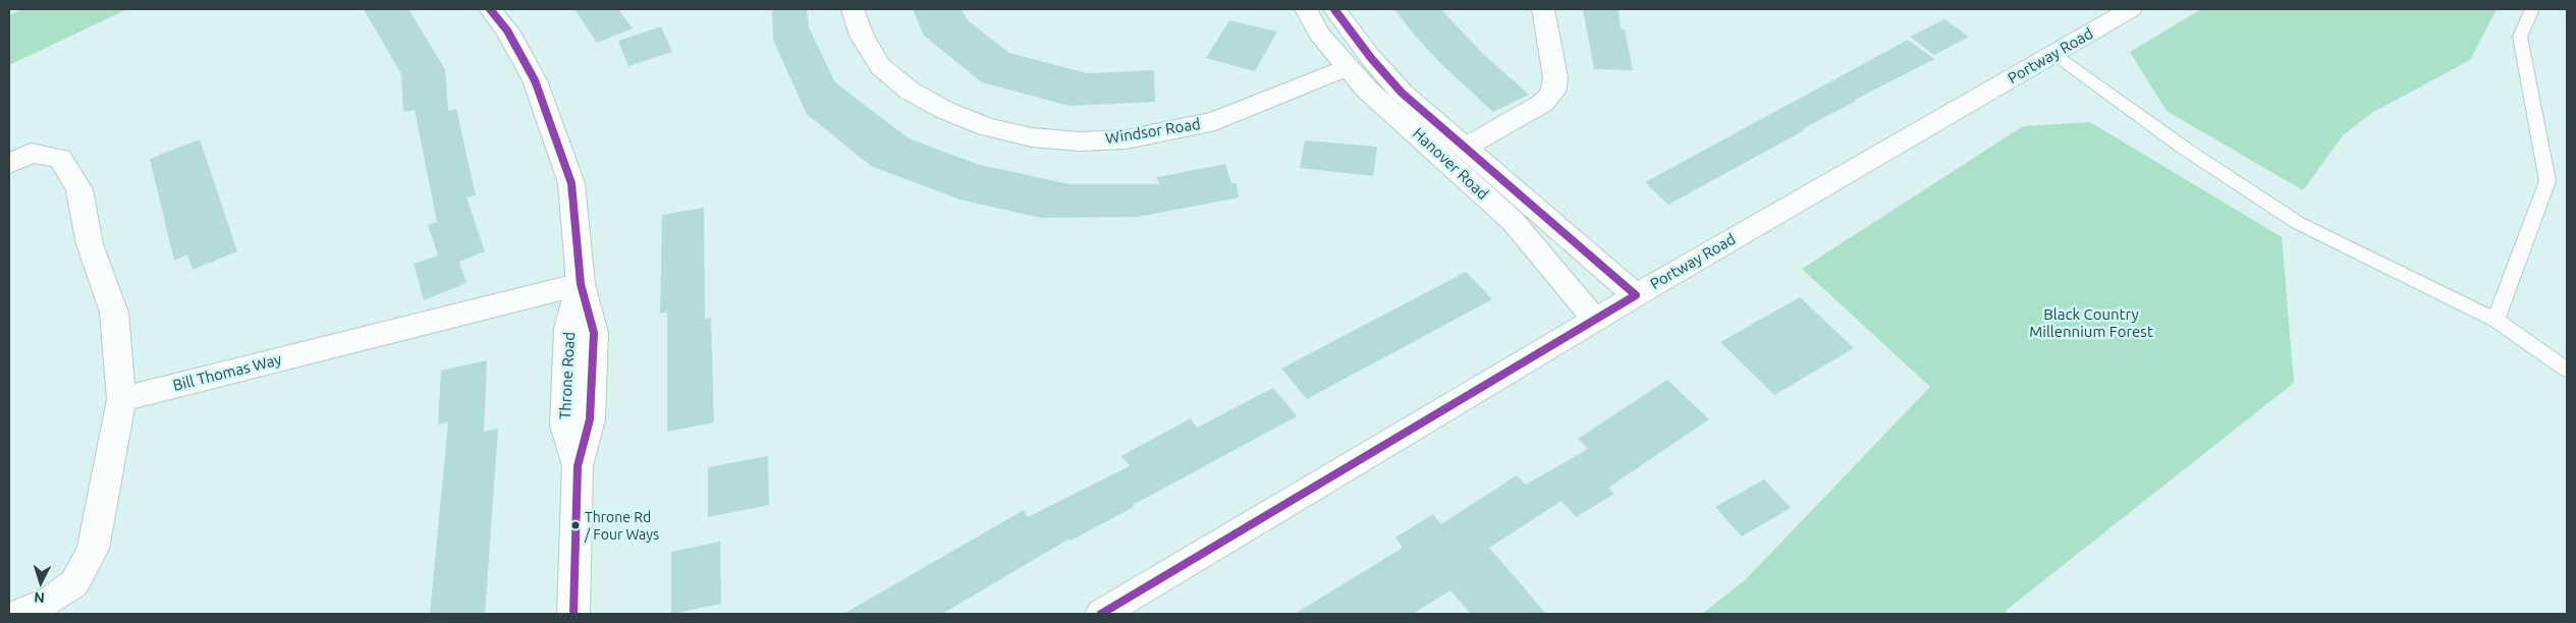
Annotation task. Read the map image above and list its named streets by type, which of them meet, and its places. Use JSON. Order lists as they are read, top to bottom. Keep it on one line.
{"streets":{"street":["Portway Road","Windsor Road","Hanover Road","Bill Thomas Way","Throne Road"]},"crossings":[["Portway Road","Hanover Road"],["Windsor Road","Hanover Road"],["Bill Thomas Way","Throne Road"]],"parks":["Black Country Millennium Forest"],"places":["Throne Rd / Four Ways"],"north":"bottom"}
